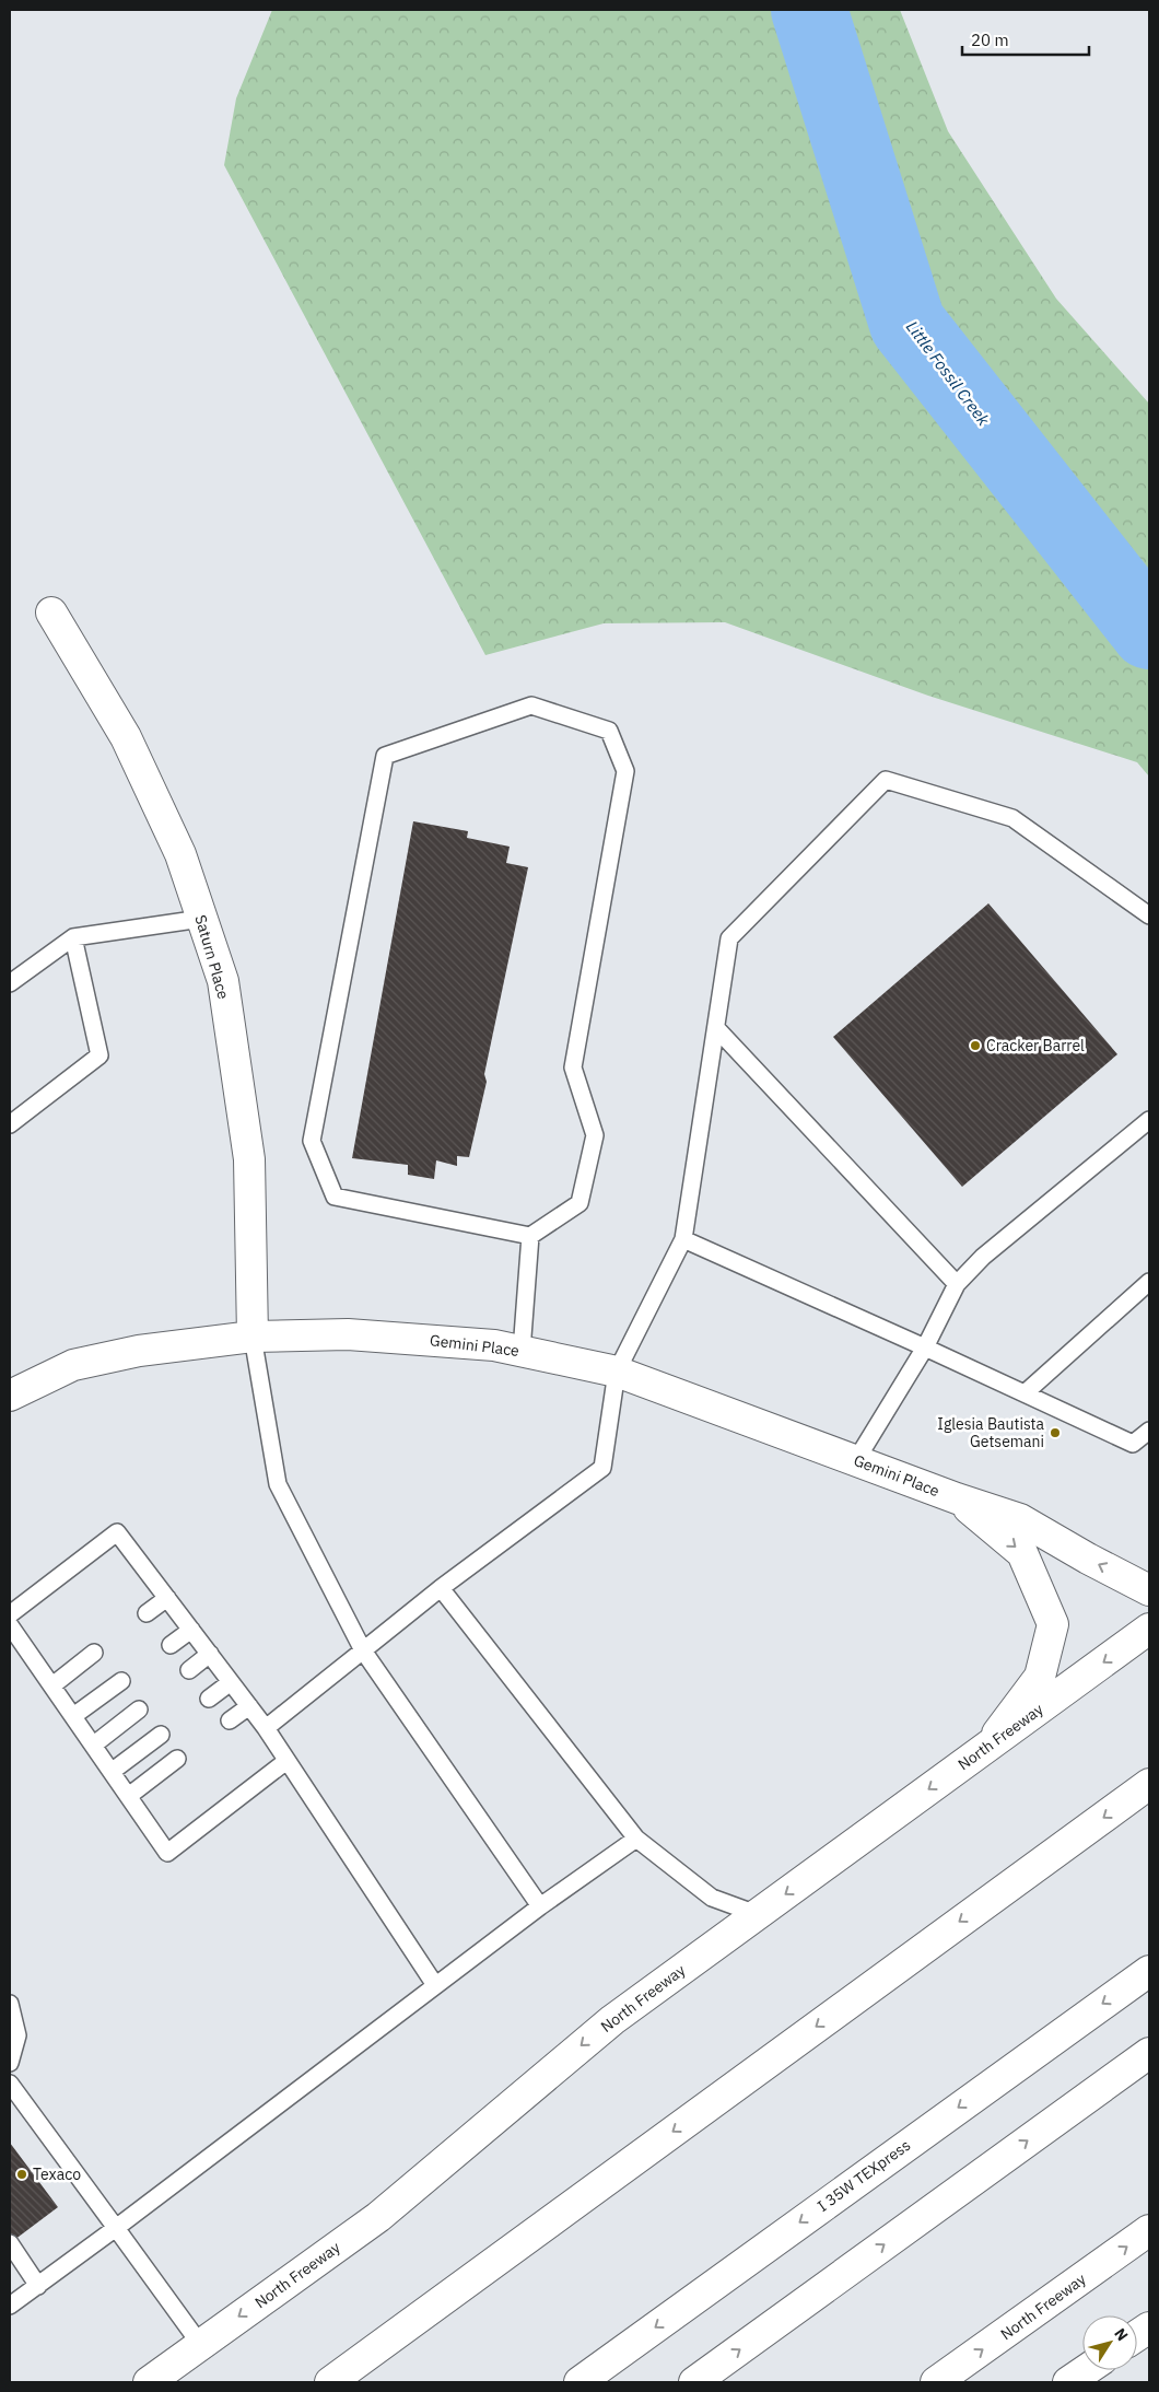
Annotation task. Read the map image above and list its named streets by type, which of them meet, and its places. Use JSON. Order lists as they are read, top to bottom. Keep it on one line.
{"streets":{"main road":["Saturn Place","Gemini Place","North Freeway","I 35W TEXpress"]},"crossings":[["Saturn Place","Gemini Place"],["Gemini Place","North Freeway"]],"water":["Little Fossil Creek"],"places":["Cracker Barrel","Iglesia Bautista Getsemani","Texaco"],"scale_bar":"20 m","north":"top right"}
